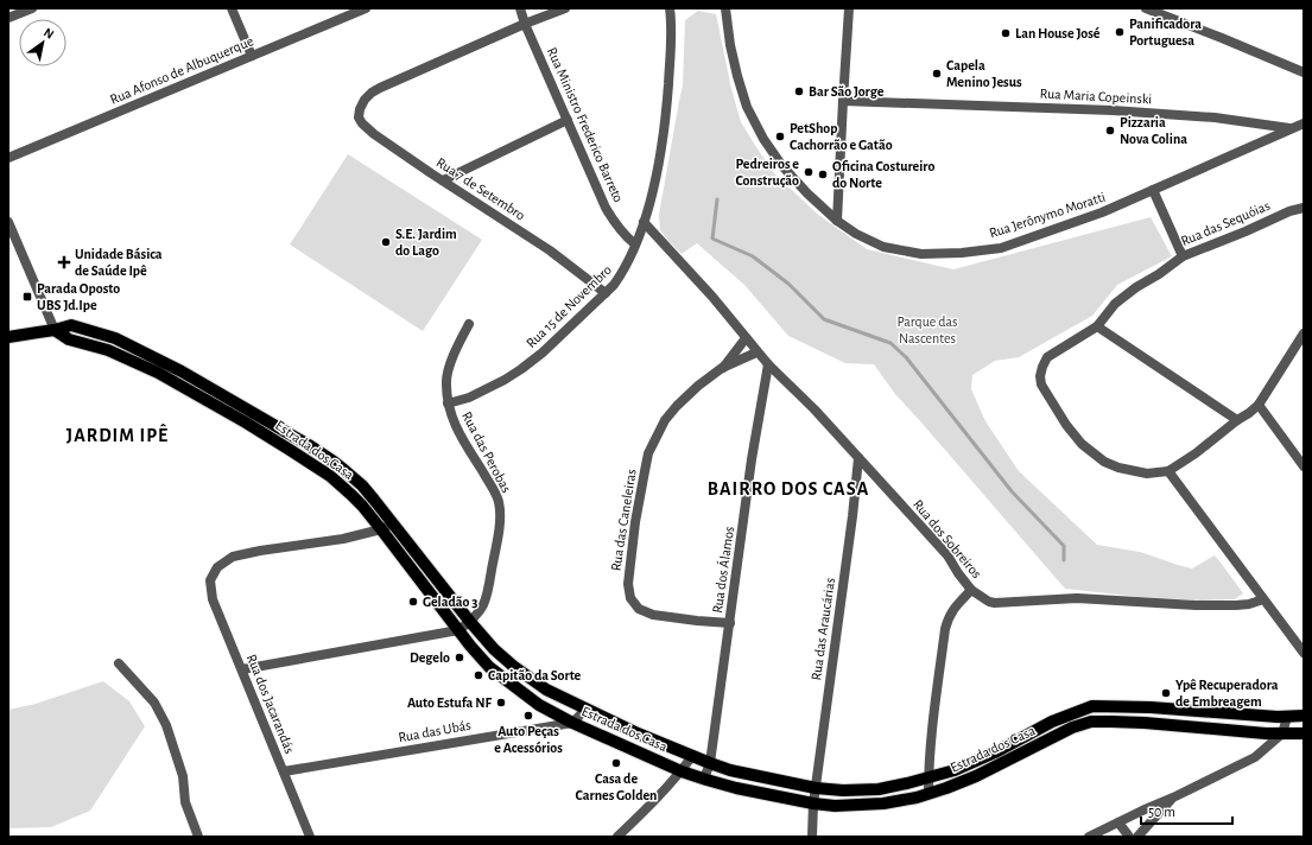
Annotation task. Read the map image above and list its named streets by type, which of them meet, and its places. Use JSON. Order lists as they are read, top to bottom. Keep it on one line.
{"streets":{"main road":["Estrada dos Casa"],"street":["Rua Afonso de Albuquerque","Rua Maria Copeinski","Rua Ministro Frederico Barreto","Rua 7 de Setembro","Rua Jerônymo Moratti","Rua das Sequóias","Rua 15 de Novembro","Rua das Perobas","Rua das Caneleiras","Rua dos Sobreiros","Rua dos Álamos","Rua das Araucárias","Rua dos Jacarandás","Rua das Ubás"]},"crossings":[["Rua Maria Copeinski","Rua Jerônymo Moratti"],["Rua Ministro Frederico Barreto","Rua 7 de Setembro"],["Rua Ministro Frederico Barreto","Rua 15 de Novembro"],["Rua 7 de Setembro","Rua 15 de Novembro"],["Rua 15 de Novembro","Rua das Perobas"],["Estrada dos Casa","Rua das Perobas"],["Estrada dos Casa","Rua dos Álamos"],["Estrada dos Casa","Rua das Araucárias"],["Estrada dos Casa","Rua dos Jacarandás"],["Estrada dos Casa","Rua das Ubás"],["Rua das Caneleiras","Rua dos Sobreiros"],["Rua das Caneleiras","Rua dos Álamos"],["Rua dos Sobreiros","Rua dos Álamos"],["Rua dos Sobreiros","Rua das Araucárias"],["Rua dos Jacarandás","Rua das Ubás"]],"districts":["JARDIM IPÊ","BAIRRO DOS CASA"],"parks":["Parque das Nascentes"],"places":{"other":["Panificadora Portuguesa","Lan House José","Capela Menino Jesus","Bar São Jorge","Pizzaria Nova Colina","PetShop Cachorrão e Gatão","Pedreiros e Construção","Oficina Costureiro do Norte","S.E. Jardim do Lago","Geladão 3","Degelo","Capitão da Sorte","Ypê Recuperadora de Embreagem","Auto Estufa NF","Auto Peças e Acessórios","Casa de Carnes Golden"],"health":["Unidade Básica de Saúde Ipê"],"transit":["Parada Oposto UBS Jd.Ipe"]},"scale_bar":"50 m","north":"top right"}
